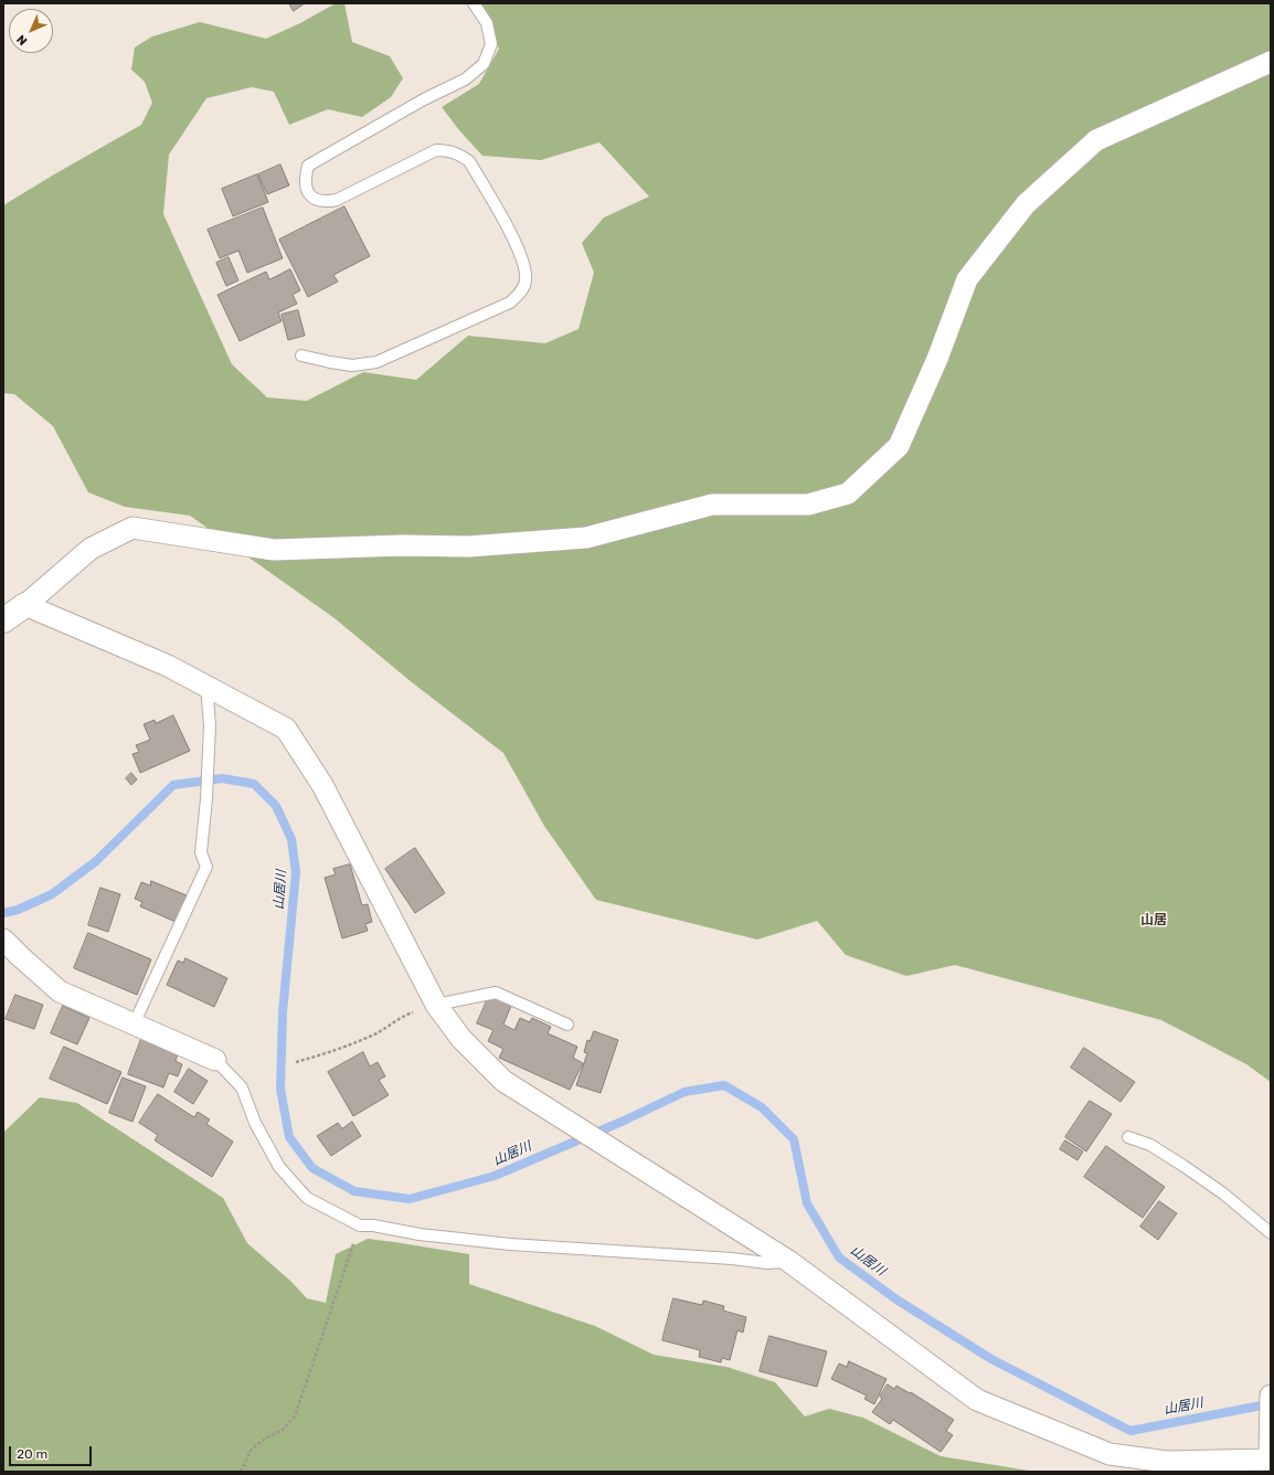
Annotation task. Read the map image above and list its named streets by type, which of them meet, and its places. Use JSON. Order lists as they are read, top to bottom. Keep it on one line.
{"districts":["山居"],"water":["山居川"],"scale_bar":"20 m","north":"bottom left"}
